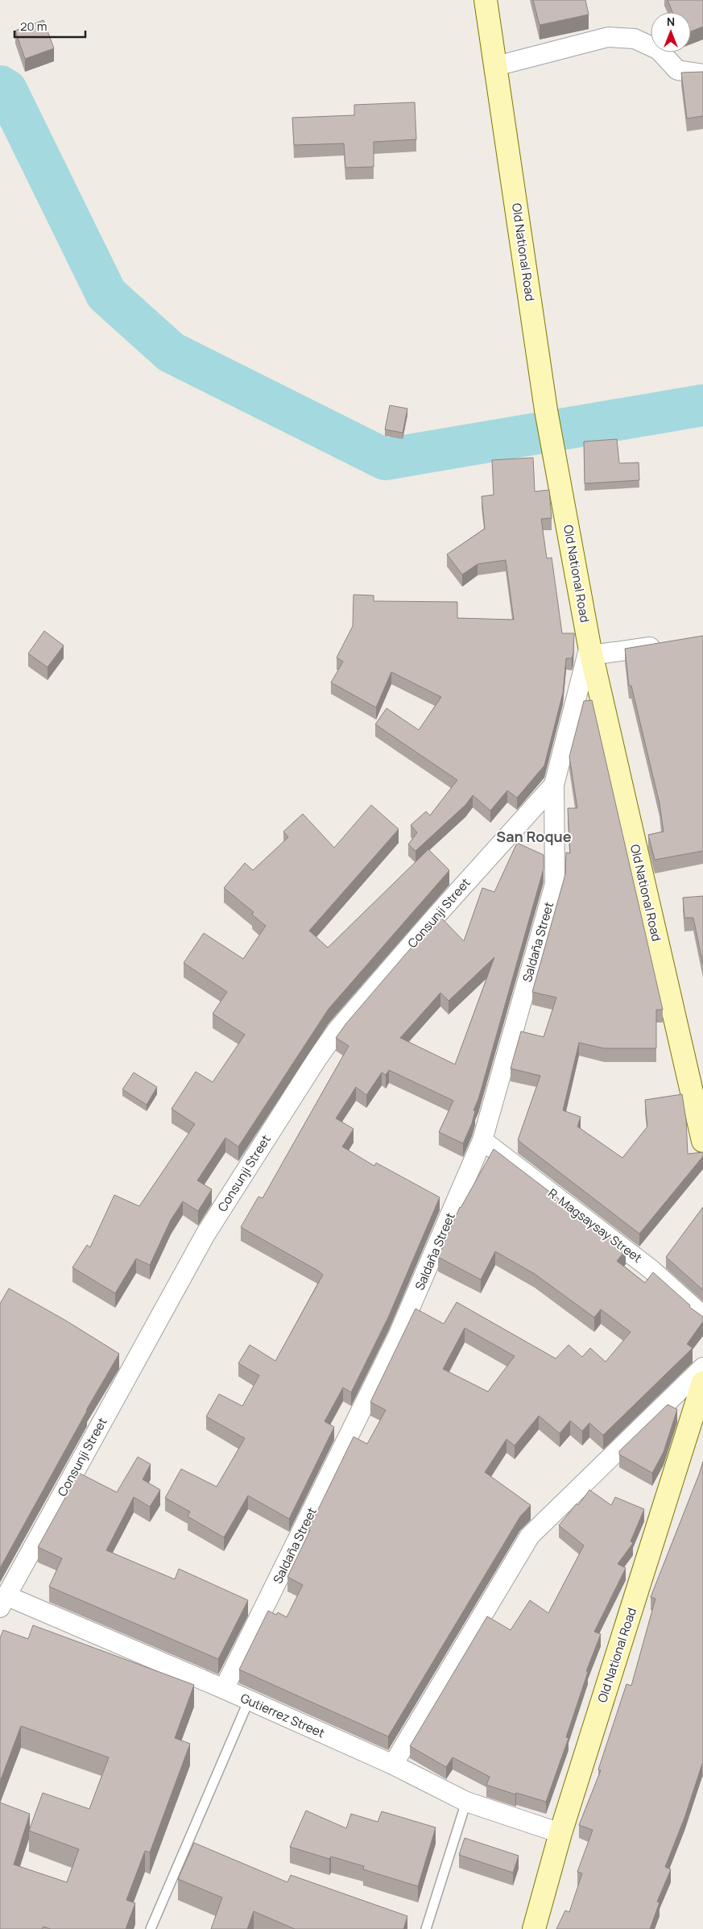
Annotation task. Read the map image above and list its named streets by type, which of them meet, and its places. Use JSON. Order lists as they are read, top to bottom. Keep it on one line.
{"streets":{"main road":["Old National Road"],"street":["Consunji Street","Saldaña Street","R. Magsaysay Street","Gutierrez Street"]},"crossings":[["Old National Road","Gutierrez Street"],["Consunji Street","Saldaña Street"],["Consunji Street","Gutierrez Street"],["Saldaña Street","R. Magsaysay Street"],["Saldaña Street","Gutierrez Street"]],"districts":["San Roque"],"scale_bar":"20 m","north":"top"}
